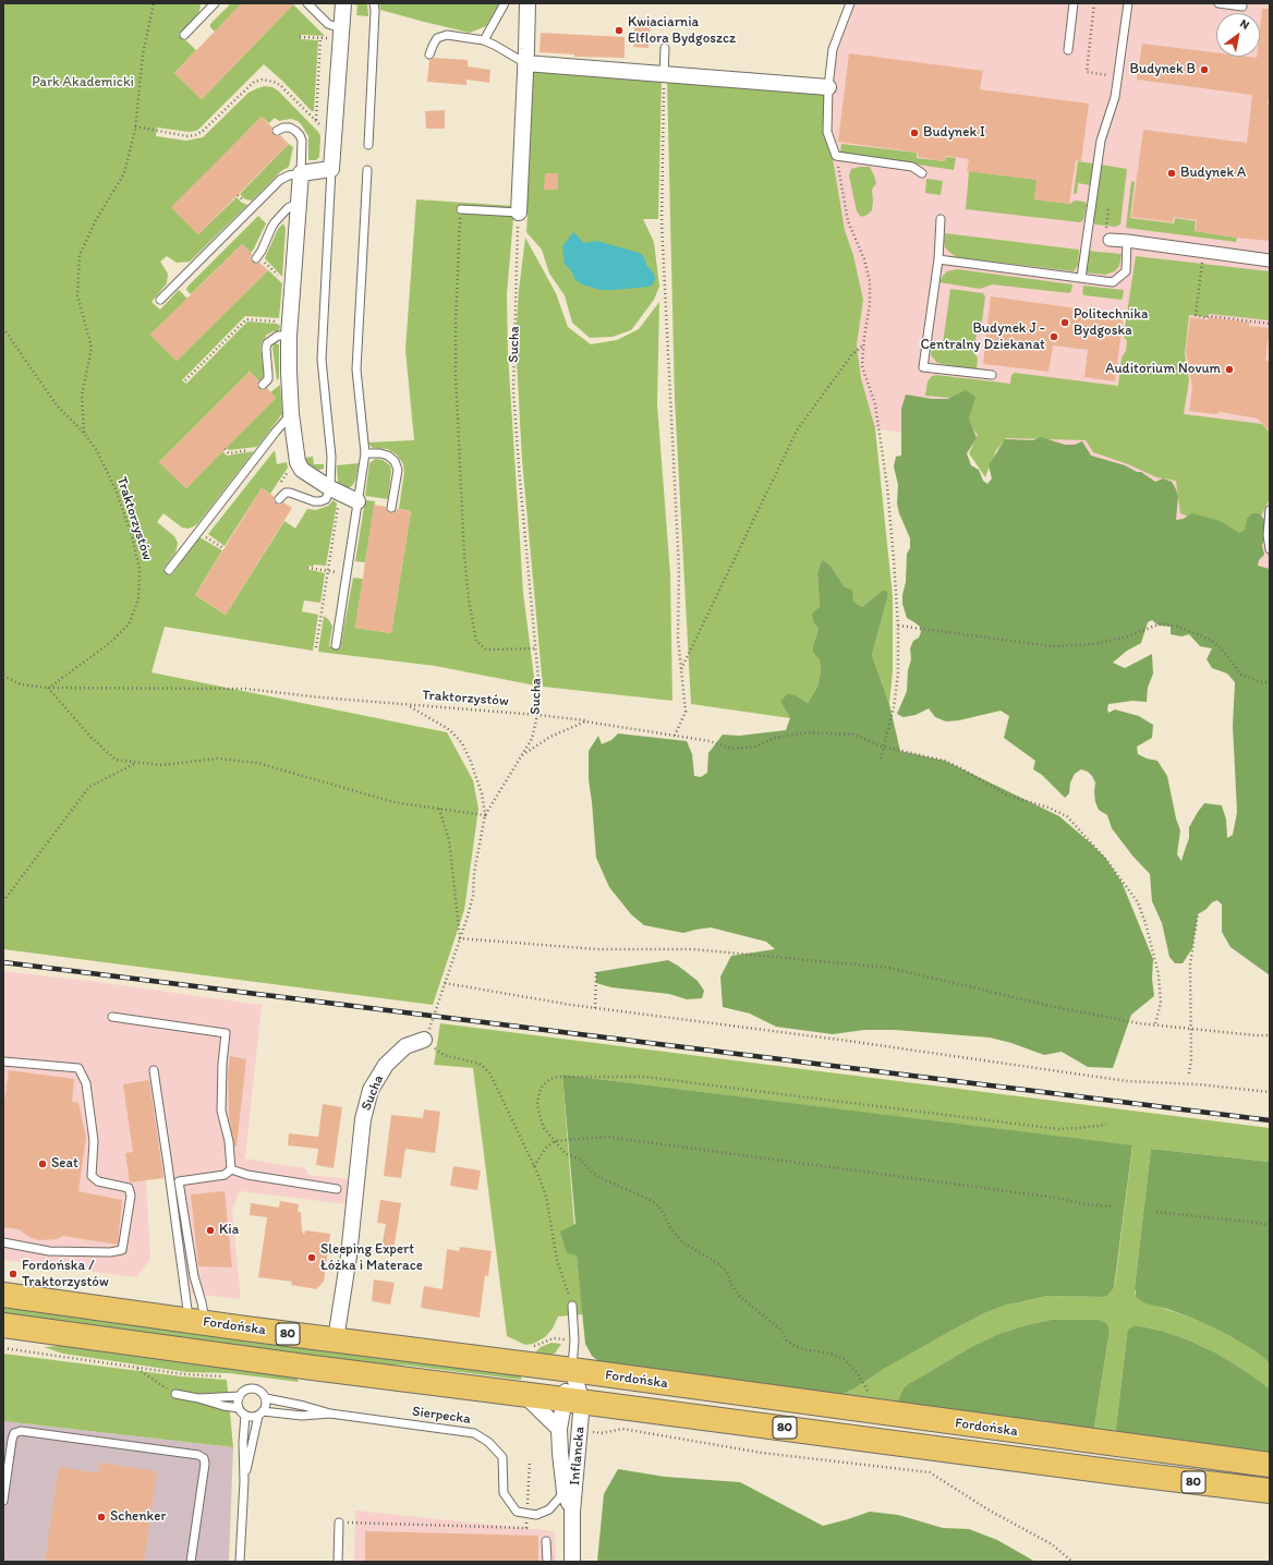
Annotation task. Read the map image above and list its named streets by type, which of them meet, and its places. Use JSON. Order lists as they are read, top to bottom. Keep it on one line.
{"streets":{"main road":["Fordońska","80"],"street":["Sucha","Inflancka"],"lane":["Sierpecka"],"path":["Traktorzystów"]},"crossings":[["Sucha","Traktorzystów"],["Sucha","Fordońska"],["Fordońska","Inflancka"]],"parks":["Park Akademicki"],"places":["Kwiaciarnia Elflora Bydgoszcz","Budynek B","Budynek I","Budynek A","Politechnika Bydgoska","Budynek J - Centralny Dziekanat","Auditorium Novum","Seat","Kia","Sleeping Expert Łóżka i Materace","Fordońska / Traktorzystów","Schenker"],"north":"top right"}
